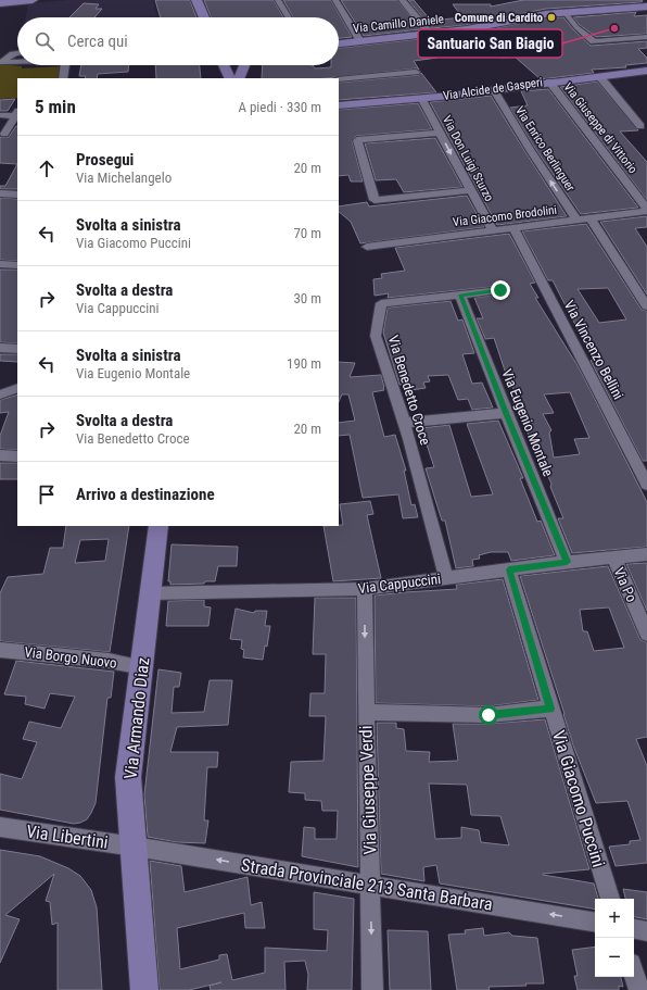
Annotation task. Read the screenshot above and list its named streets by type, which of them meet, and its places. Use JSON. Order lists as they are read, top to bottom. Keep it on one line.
{"streets":{"street":["Via Camillo Daniele","Via Alcide de Gasperi","Via Giuseppe di Vittorio","Via Enrico Berlinguer","Via Don Luigi Sturzo","Via Giacomo Brodolini","Via Vincenzo Bellini","Via Benedetto Croce","Via Eugenio Montale","Via Cappuccini","Via Po","Via Borgo Nuovo","Via Armando Diaz","Via Giuseppe Verdi","Via Giacomo Puccini","Via Libertini","Strada Provinciale 213 Santa Barbara"]},"crossings":[["Via Alcide de Gasperi","Via Giuseppe di Vittorio"],["Via Alcide de Gasperi","Via Enrico Berlinguer"],["Via Alcide de Gasperi","Via Don Luigi Sturzo"],["Via Giuseppe di Vittorio","Via Giacomo Brodolini"],["Via Enrico Berlinguer","Via Giacomo Brodolini"],["Via Don Luigi Sturzo","Via Giacomo Brodolini"],["Via Giacomo Brodolini","Via Vincenzo Bellini"],["Via Benedetto Croce","Via Eugenio Montale"],["Via Benedetto Croce","Via Cappuccini"],["Via Eugenio Montale","Via Cappuccini"],["Via Cappuccini","Via Po"],["Via Cappuccini","Via Armando Diaz"],["Via Cappuccini","Via Giuseppe Verdi"],["Via Cappuccini","Via Giacomo Puccini"],["Via Borgo Nuovo","Via Armando Diaz"],["Via Armando Diaz","Via Libertini"],["Via Armando Diaz","Strada Provinciale 213 Santa Barbara"],["Via Giuseppe Verdi","Strada Provinciale 213 Santa Barbara"],["Via Libertini","Strada Provinciale 213 Santa Barbara"]],"one_way":["Via Don Luigi Sturzo","Via Giuseppe Verdi","Strada Provinciale 213 Santa Barbara"],"places":["Comune di Cardito","Santuario San Biagio"],"page":{"search":"Cerca qui","heading":["5 min","A piedi · 330 m"],"list":[["Prosegui","Via Michelangelo","20 m"],["Svolta a sinistra","Via Giacomo Puccini","70 m"],["Svolta a destra","Via Cappuccini","30 m"],["Svolta a sinistra","Via Eugenio Montale","190 m"],["Svolta a destra","Via Benedetto Croce","20 m"],"Arrivo a destinazione"],"map_buttons":["+","−"]}}
